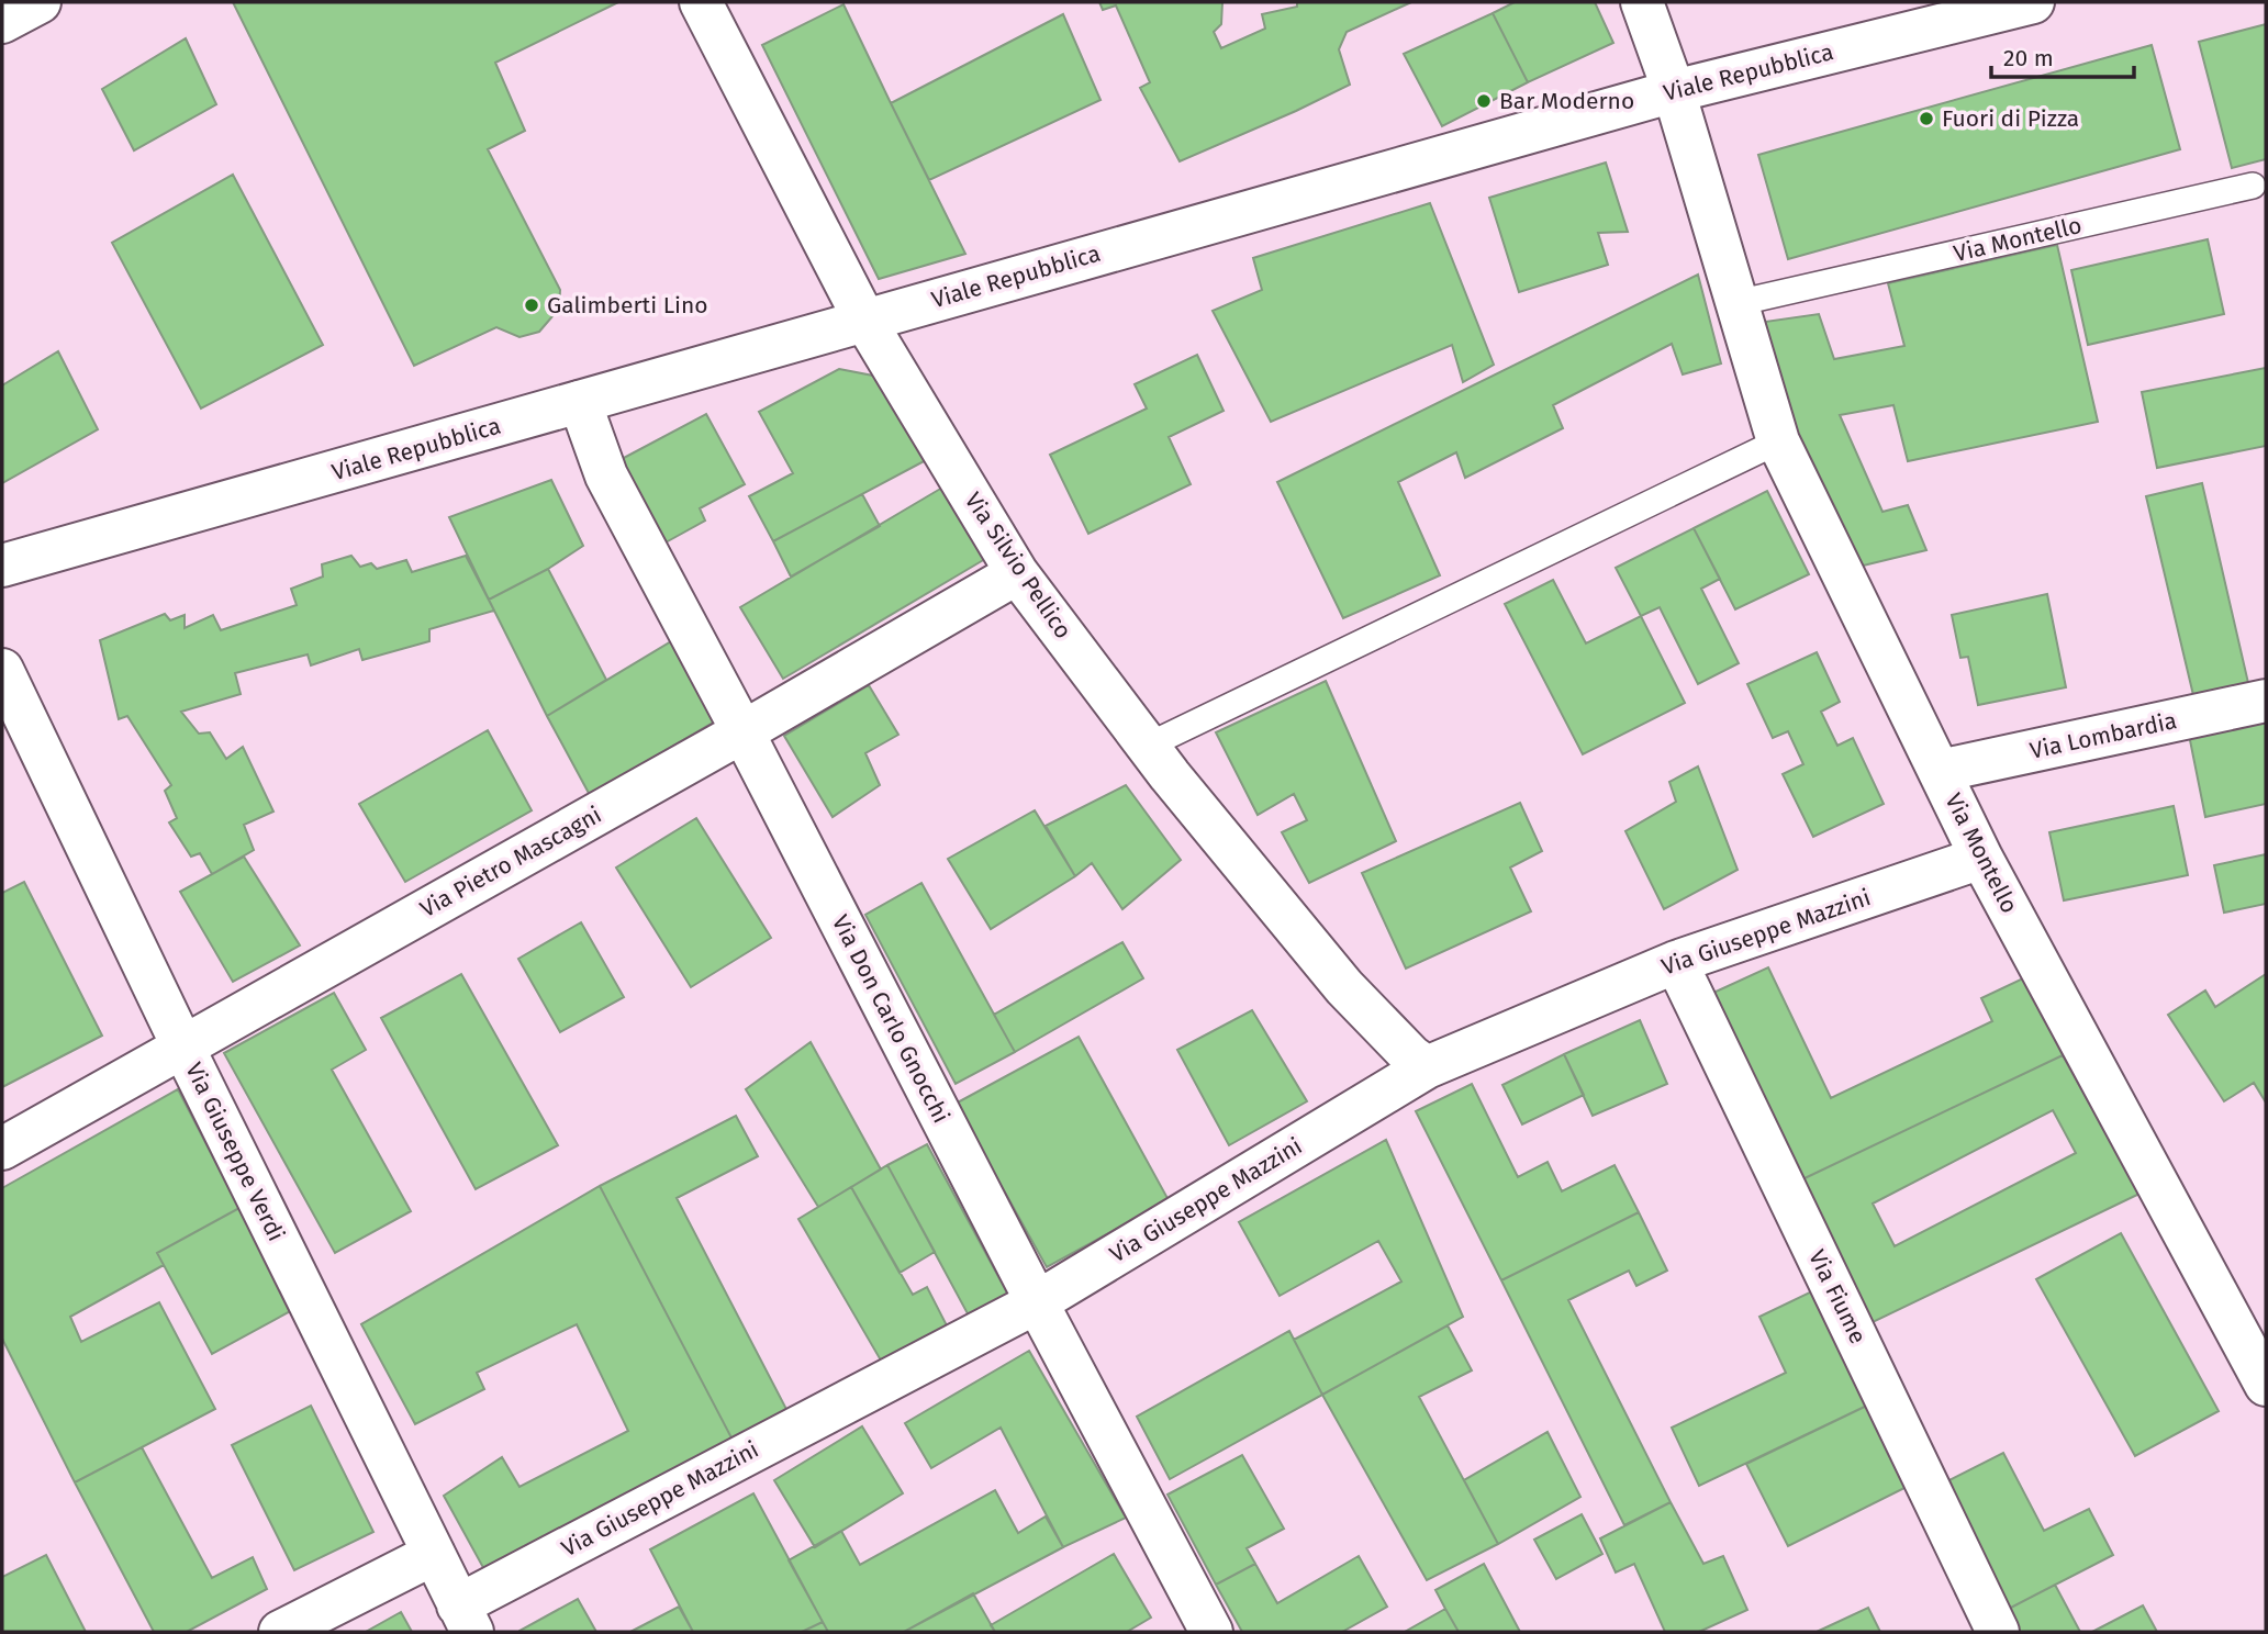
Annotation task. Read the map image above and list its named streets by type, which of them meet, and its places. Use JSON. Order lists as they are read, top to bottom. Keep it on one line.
{"streets":{"street":["Viale Repubblica","Via Montello","Via Silvio Pellico","Via Lombardia","Via Pietro Mascagni","Via Giuseppe Mazzini","Via Don Carlo Gnocchi","Via Giuseppe Verdi","Via Fiume"]},"crossings":[["Viale Repubblica","Via Montello"],["Viale Repubblica","Via Silvio Pellico"],["Viale Repubblica","Via Don Carlo Gnocchi"],["Via Montello","Via Lombardia"],["Via Montello","Via Giuseppe Mazzini"],["Via Silvio Pellico","Via Pietro Mascagni"],["Via Silvio Pellico","Via Giuseppe Mazzini"],["Via Pietro Mascagni","Via Don Carlo Gnocchi"],["Via Pietro Mascagni","Via Giuseppe Verdi"],["Via Giuseppe Mazzini","Via Don Carlo Gnocchi"],["Via Giuseppe Mazzini","Via Giuseppe Verdi"],["Via Giuseppe Mazzini","Via Fiume"]],"places":["Bar Moderno","Fuori di Pizza","Galimberti Lino"],"scale_bar":"20 m"}
